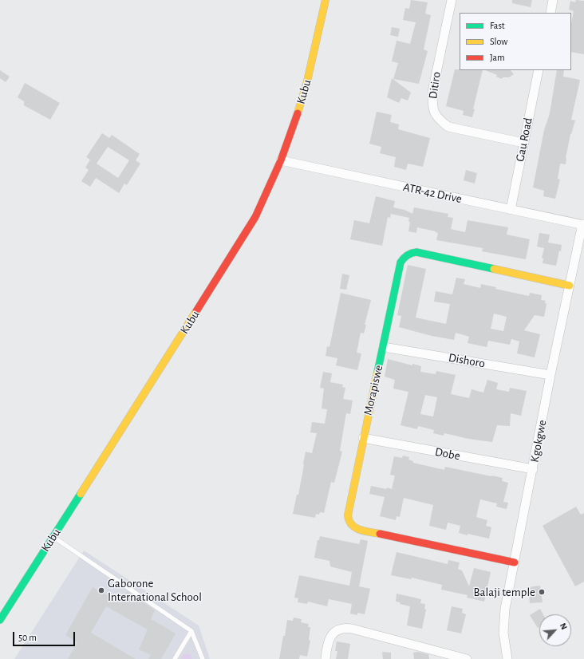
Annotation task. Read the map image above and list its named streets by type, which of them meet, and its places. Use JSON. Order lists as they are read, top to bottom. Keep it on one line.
{"streets":{"main road":["Kubu","Morapiswe"],"street":["Ditiro","Gau Road","ATR-42 Drive","Dishoro","Kgokgwe","Dobe"]},"crossings":[["Ditiro","Gau Road"],["Kubu","ATR-42 Drive"],["Gau Road","ATR-42 Drive"],["ATR-42 Drive","Kgokgwe"],["Dishoro","Morapiswe"],["Dishoro","Kgokgwe"],["Morapiswe","Kgokgwe"],["Morapiswe","Dobe"],["Kgokgwe","Dobe"]],"places":["Gaborone International School","Balaji temple"],"legend":["Fast","Slow","Jam"],"scale_bar":"50 m","north":"top right"}
